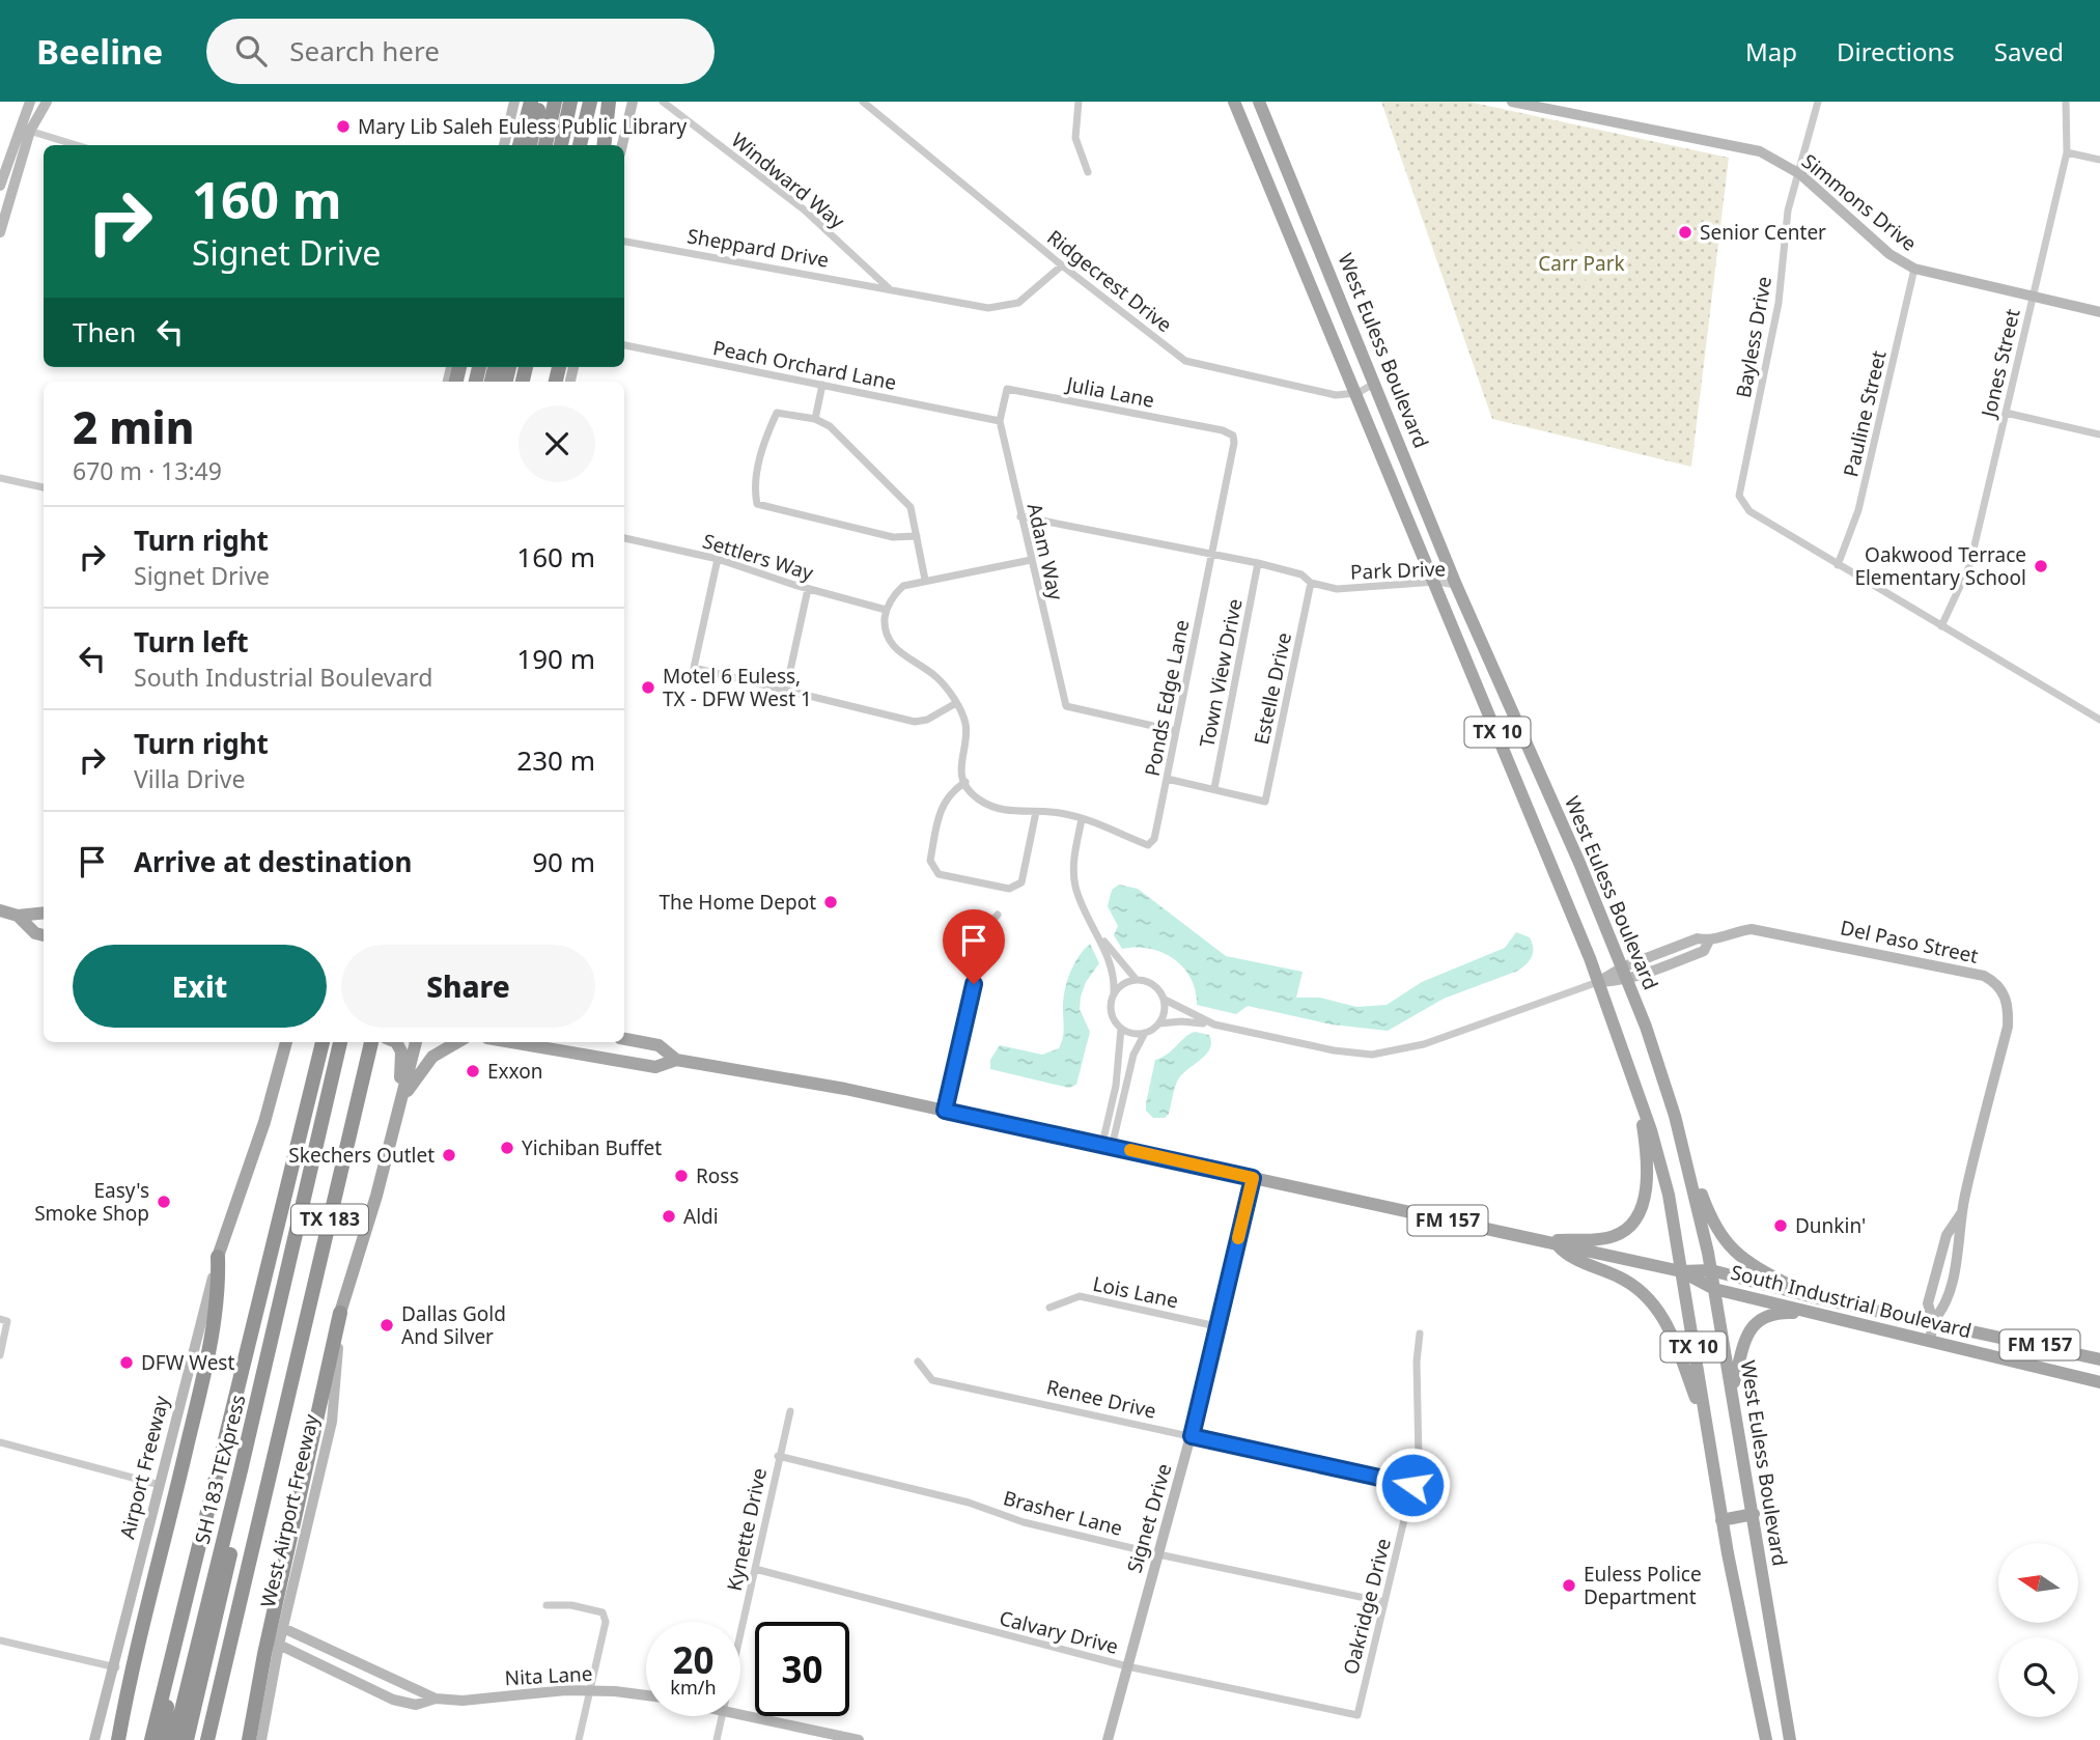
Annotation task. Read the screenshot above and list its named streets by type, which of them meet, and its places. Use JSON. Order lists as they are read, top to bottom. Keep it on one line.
{"streets":{"highway":["TX 183","SH 183 TEXpress"],"main road":["West Euless Boulevard","TX 10","FM 157","South Industrial Boulevard","Airport Freeway","West Airport Freeway"],"street":["Windward Way","Simmons Drive","Sheppard Drive","Ridgecrest Drive","Bayless Drive","Jones Street","Peach Orchard Lane","Julia Lane","Pauline Street","Adam Way","Settlers Way","Park Drive","Town View Drive","Estelle Drive","Ponds Edge Lane","Del Paso Street","Lois Lane","Renee Drive","Brasher Lane","Signet Drive","Kynette Drive","Oakridge Drive","Calvary Drive","Nita Lane"]},"crossings":[["Windward Way","Sheppard Drive"],["Simmons Drive","Bayless Drive"],["Simmons Drive","Jones Street"],["Simmons Drive","Pauline Street"],["Sheppard Drive","Ridgecrest Drive"],["Ridgecrest Drive","West Euless Boulevard"],["Bayless Drive","Pauline Street"],["West Euless Boulevard","Park Drive"],["West Euless Boulevard","Del Paso Street"],["West Euless Boulevard","South Industrial Boulevard"],["Peach Orchard Lane","Julia Lane"],["Peach Orchard Lane","Adam Way"],["Julia Lane","Adam Way"],["Julia Lane","Ponds Edge Lane"],["Adam Way","Park Drive"],["Adam Way","Ponds Edge Lane"],["Park Drive","Town View Drive"],["Park Drive","Estelle Drive"],["Park Drive","Ponds Edge Lane"],["Town View Drive","Estelle Drive"],["Del Paso Street","South Industrial Boulevard"],["Lois Lane","Signet Drive"],["South Industrial Boulevard","Signet Drive"],["Renee Drive","Signet Drive"],["Renee Drive","Oakridge Drive"],["West Airport Freeway","Nita Lane"],["Brasher Lane","Signet Drive"],["Brasher Lane","Kynette Drive"],["Brasher Lane","Oakridge Drive"],["Signet Drive","Calvary Drive"],["Kynette Drive","Calvary Drive"],["Oakridge Drive","Calvary Drive"]],"parks":["Carr Park"],"places":["Mary Lib Saleh Euless Public Library","Senior Center","Oakwood Terrace Elementary School","Motel 6 Euless, TX - DFW West 1","The Home Depot","Exxon","Yichiban Buffet","Skechers Outlet","Ross","Easy's Smoke Shop","Aldi","Dunkin'","Dallas Gold And Silver","DFW West","Euless Police Department"],"north":"left","page":{"header":"Beeline","search":"Search here","nav":["Map","Directions","Saved"],"turn":["160 m","Signet Drive"],"then":"Then","heading":["2 min","670 m · 13:49"],"list":[{"name":"Turn right","note":"Signet Drive","value":"160 m"},{"name":"Turn left","note":"South Industrial Boulevard","value":"190 m"},{"name":"Turn right","note":"Villa Drive","value":"230 m"},{"name":"Arrive at destination","value":"90 m"}],"buttons":["Exit","Share"],"speed":"20 km/h","limit":"30"}}
